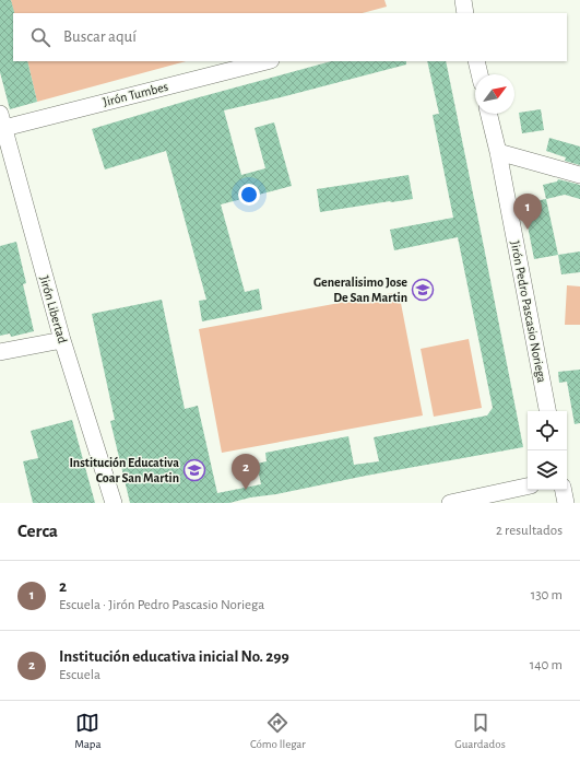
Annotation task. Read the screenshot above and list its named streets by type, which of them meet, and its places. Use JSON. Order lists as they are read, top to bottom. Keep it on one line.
{"streets":{"street":["Jirón Tumbes","Jirón Libertad","Jirón Pedro Pascasio Noriega"]},"crossings":[["Jirón Tumbes","Jirón Libertad"]],"places":{"school or university":["Generalisimo Jose De San Martin","Institución Educativa Coar San Martin"]},"north":"top right","page":{"search":"Buscar aquí","pins":["1","2"],"heading":["Cerca","2 resultados"],"list":[{"mark":"1","name":"2","note":"Escuela · Jirón Pedro Pascasio Noriega","value":"130 m"},{"mark":"2","name":"Institución educativa inicial No. 299","note":"Escuela","value":"140 m"}],"nav":["Mapa","Cómo llegar","Guardados"]}}
